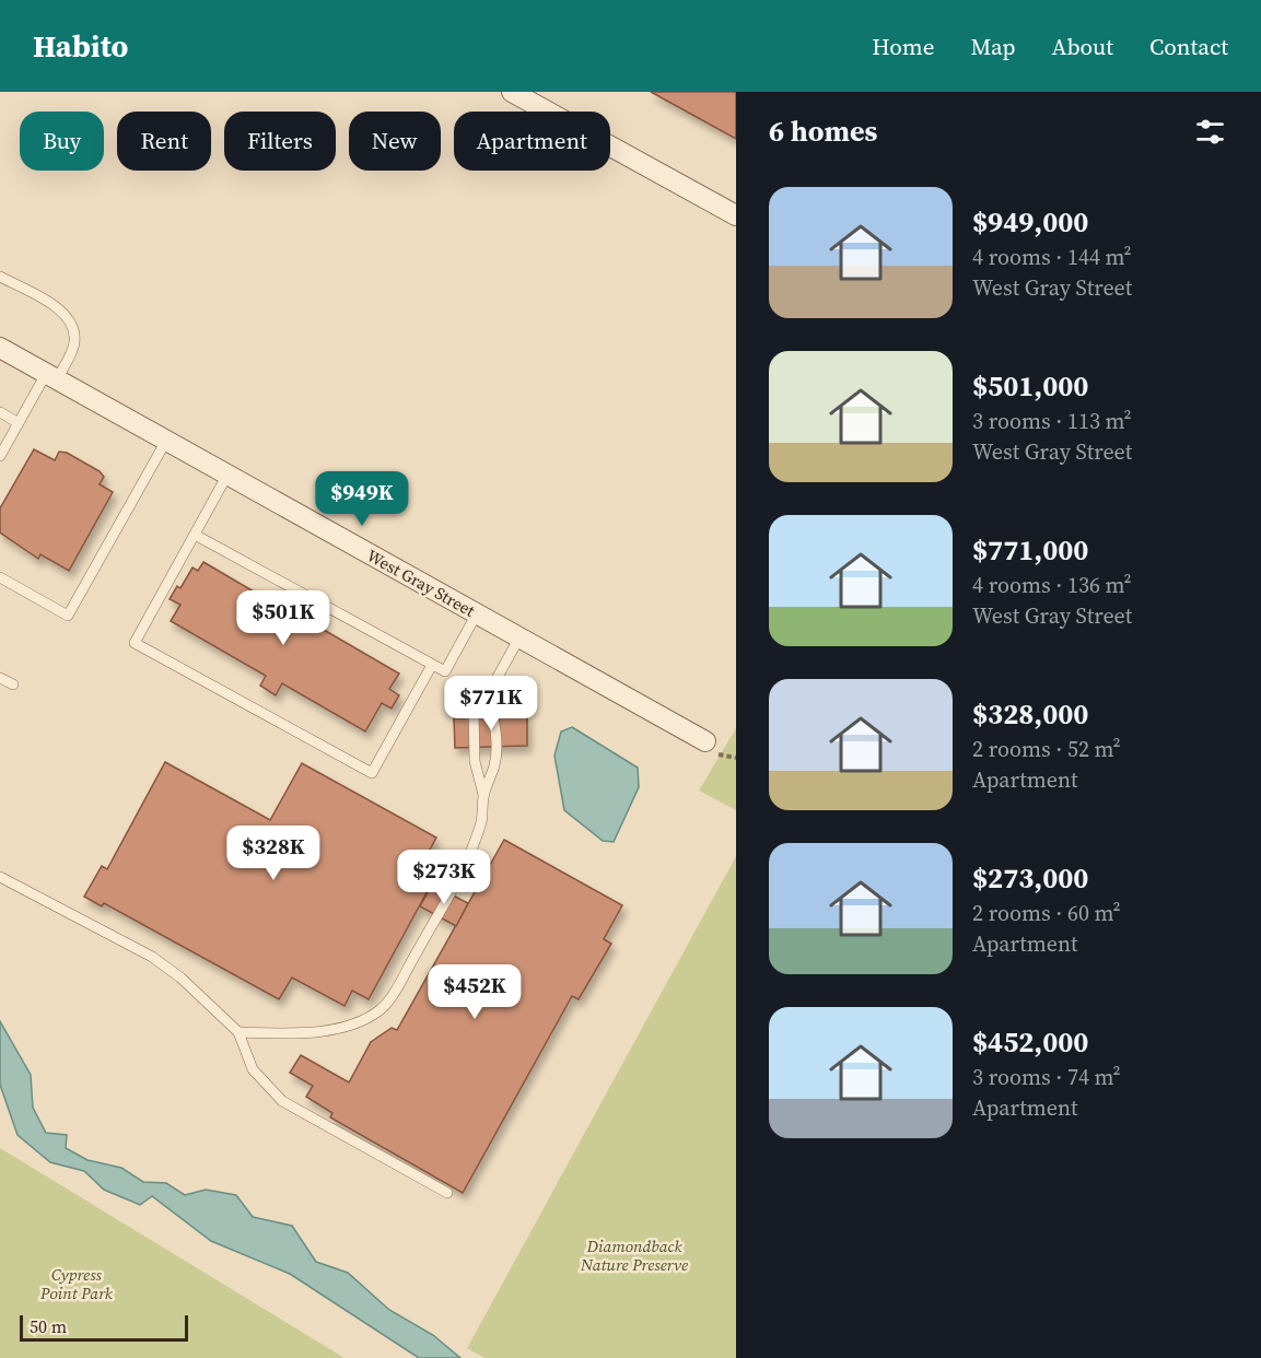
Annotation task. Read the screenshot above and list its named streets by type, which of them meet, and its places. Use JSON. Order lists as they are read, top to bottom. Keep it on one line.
{"streets":{"street":["West Gray Street"]},"parks":["Diamondback Nature Preserve","Cypress Point Park"],"scale_bar":"50 m","page":{"header":"Habito","nav":["Home","Map","About","Contact"],"heading":"6 homes","chip":["Buy","Rent","Filters","New","Apartment"],"list":[{"name":"$949,000","note":"4 rooms · 144 m² · West Gray Street"},{"name":"$501,000","note":"3 rooms · 113 m² · West Gray Street"},{"name":"$771,000","note":"4 rooms · 136 m² · West Gray Street"},{"name":"$328,000","note":"2 rooms · 52 m² · Apartment"},{"name":"$273,000","note":"2 rooms · 60 m² · Apartment"},{"name":"$452,000","note":"3 rooms · 74 m² · Apartment"}],"price":["$949K","$501K","$771K","$328K","$273K","$452K"],"scale":"50 m"}}
